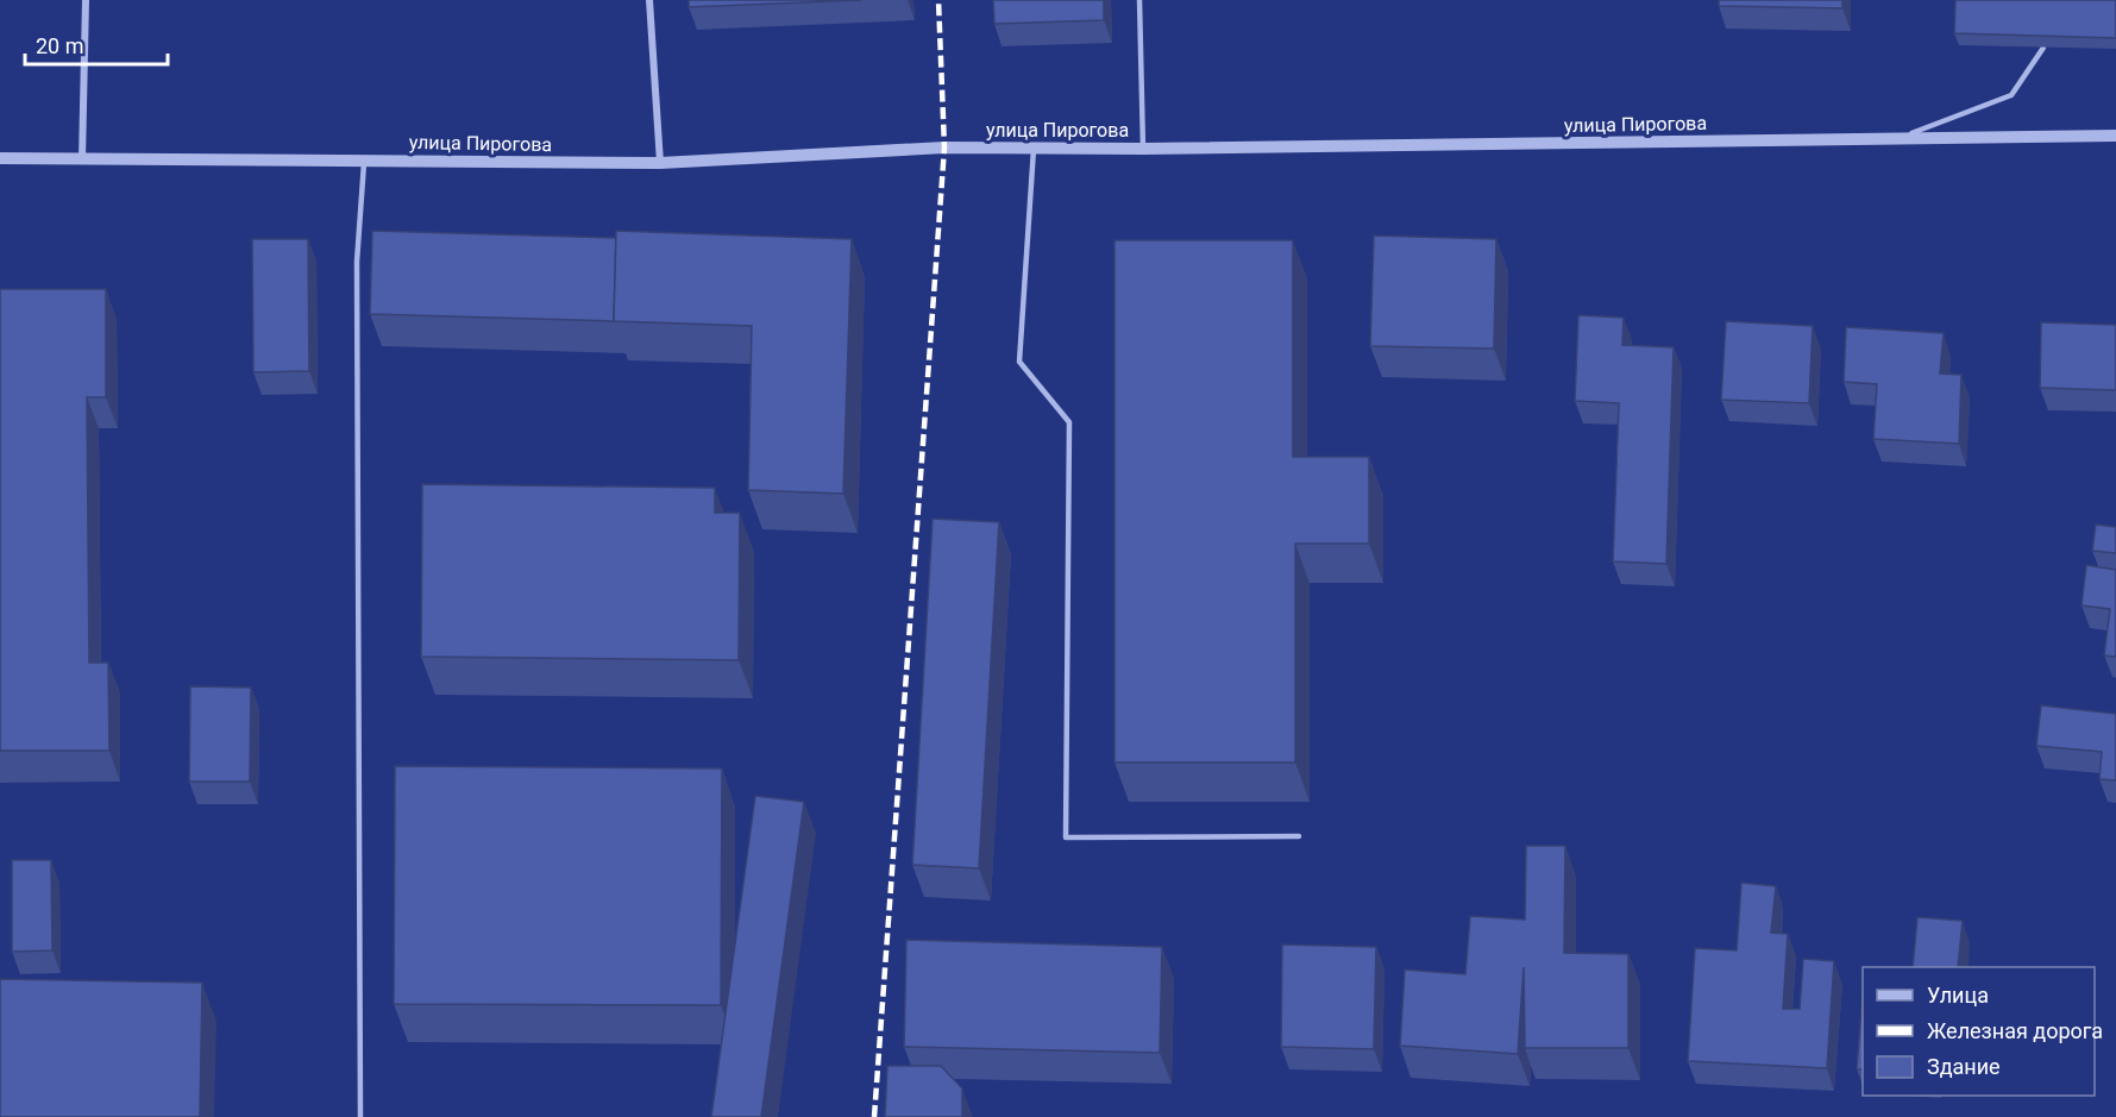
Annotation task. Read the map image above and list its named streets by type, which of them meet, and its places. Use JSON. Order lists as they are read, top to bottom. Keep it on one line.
{"streets":{"street":["улица Пирогова"]},"legend":["Улица","Железная дорога","Здание"],"scale_bar":"20 m"}
